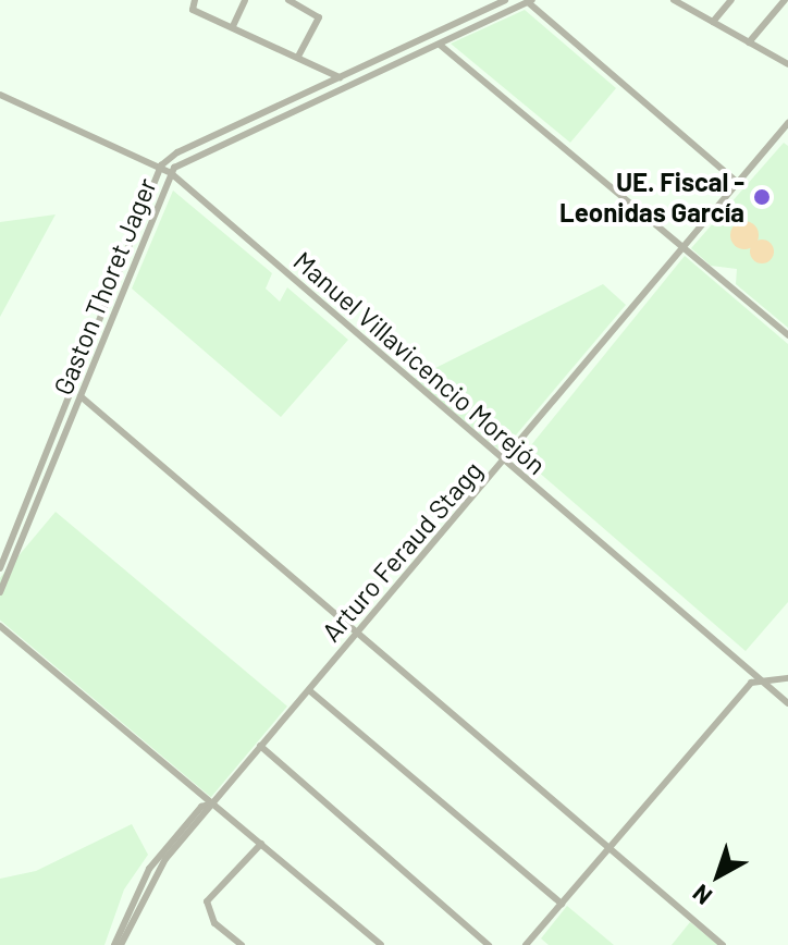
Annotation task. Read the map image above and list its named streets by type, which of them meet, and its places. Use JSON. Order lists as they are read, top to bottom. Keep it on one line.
{"streets":{"street":["Gaston Thoret Jager","Manuel Villavicencio Morejón","Arturo Feraud Stagg"]},"crossings":[["Gaston Thoret Jager","Manuel Villavicencio Morejón"],["Manuel Villavicencio Morejón","Arturo Feraud Stagg"]],"places":["UE. Fiscal - Leonidas García"],"north":"bottom left"}
